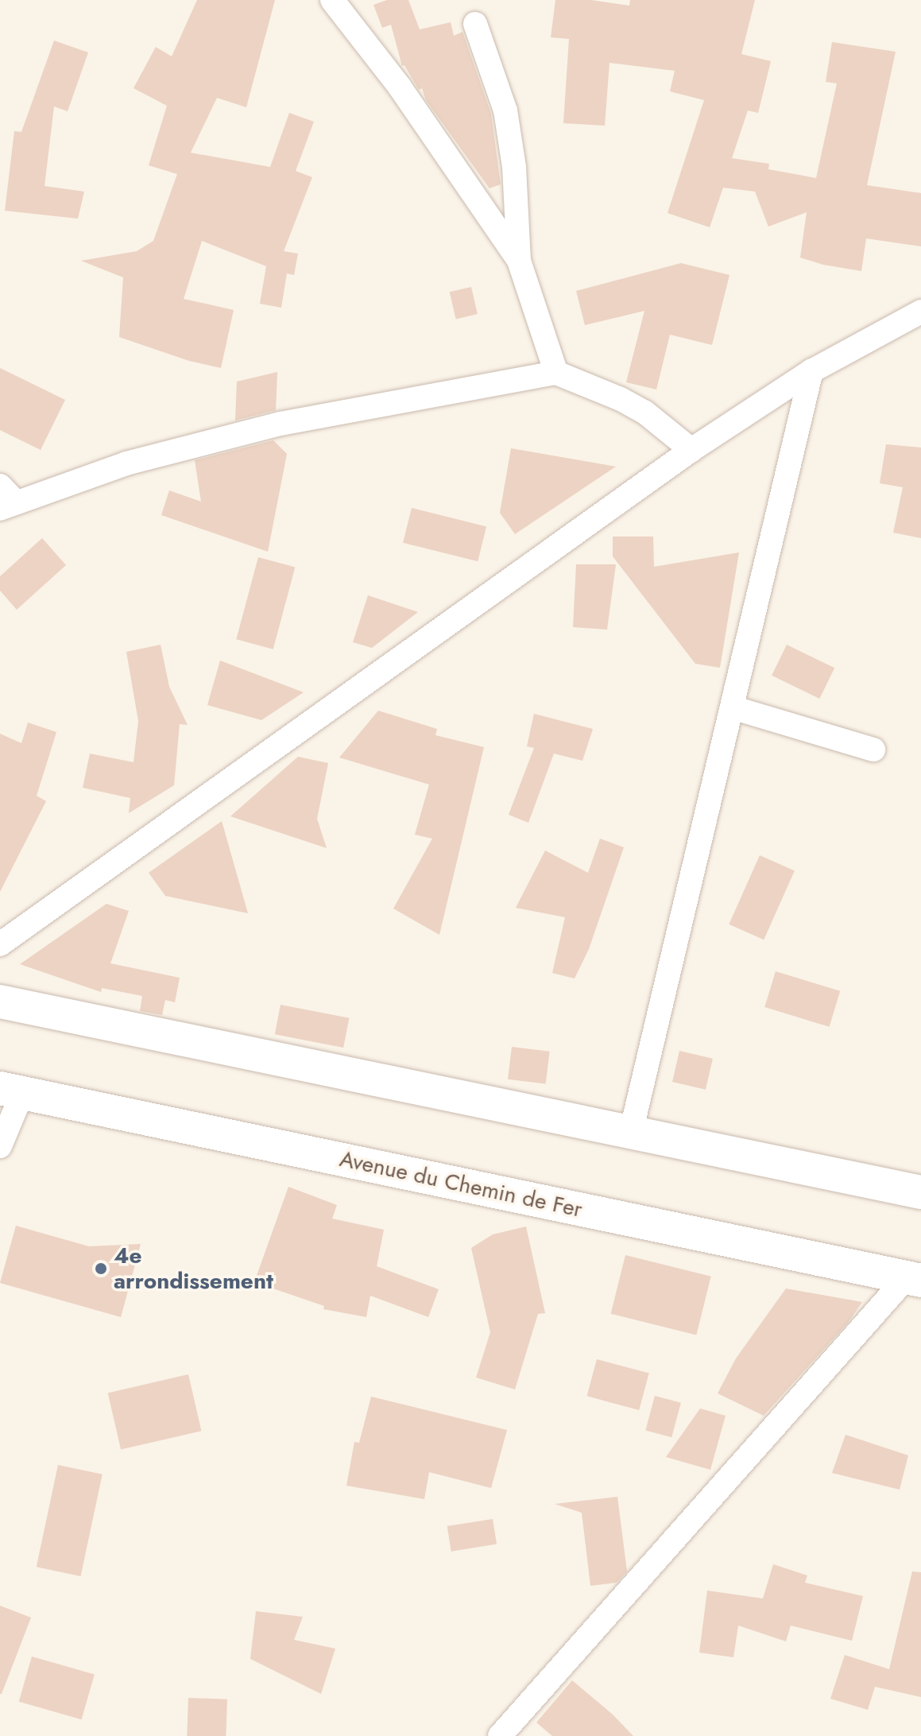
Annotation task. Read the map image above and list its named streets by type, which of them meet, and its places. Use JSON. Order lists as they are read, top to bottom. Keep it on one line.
{"streets":{"main road":["Avenue du Chemin de Fer"]},"places":["4e arrondissement"]}
